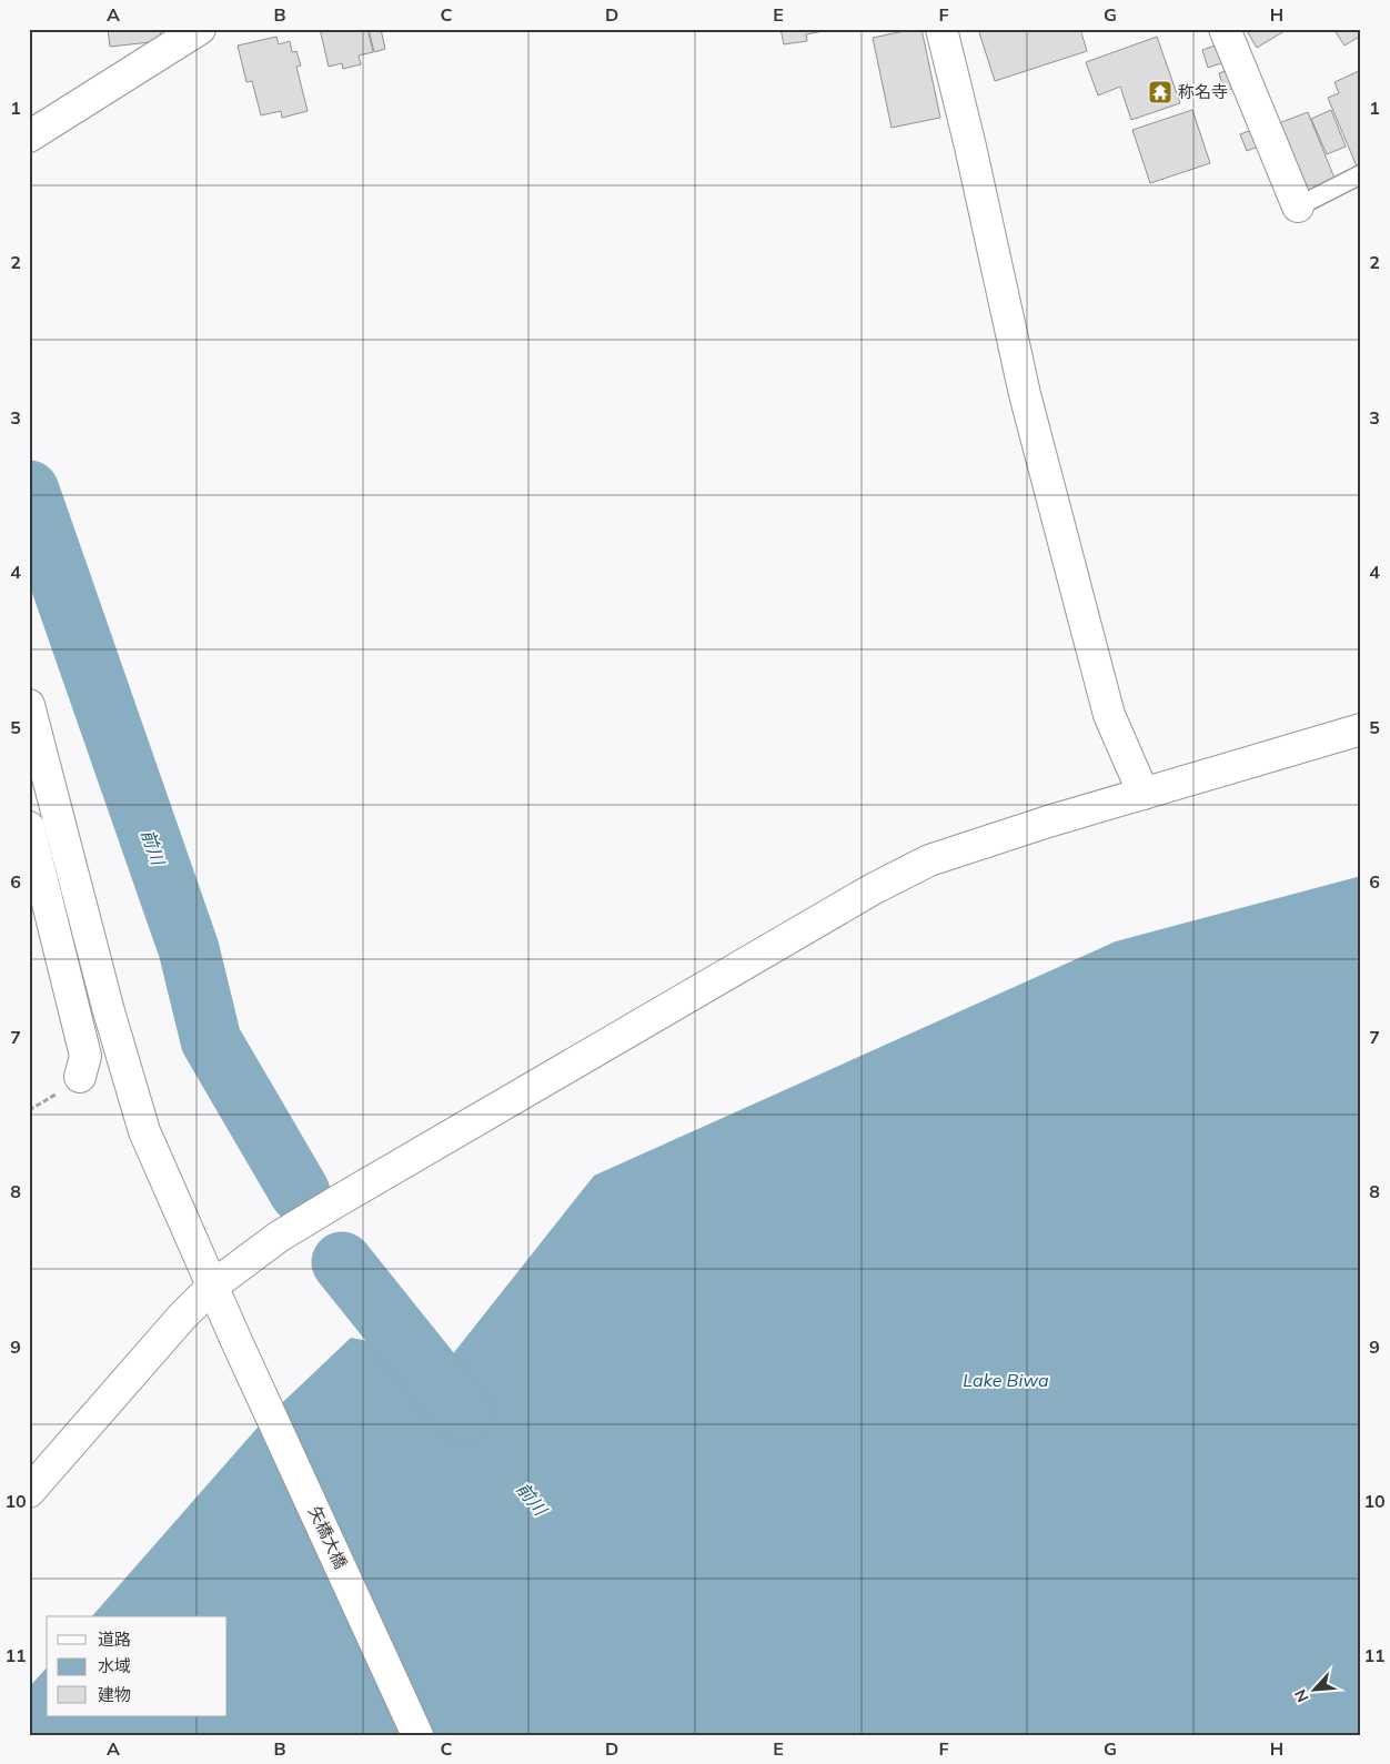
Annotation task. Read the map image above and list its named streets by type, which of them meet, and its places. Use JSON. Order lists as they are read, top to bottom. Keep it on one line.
{"streets":{"street":["矢橋大橋"]},"water":["前川","Lake Biwa"],"places":{"temple":["称名寺"]},"legend":["道路","水域","建物"],"north":"bottom left","grid":{"columns":["A","B","C","D","E","F","G","H"],"rows":["1","2","3","4","5","6","7","8","9","10","11"]}}
